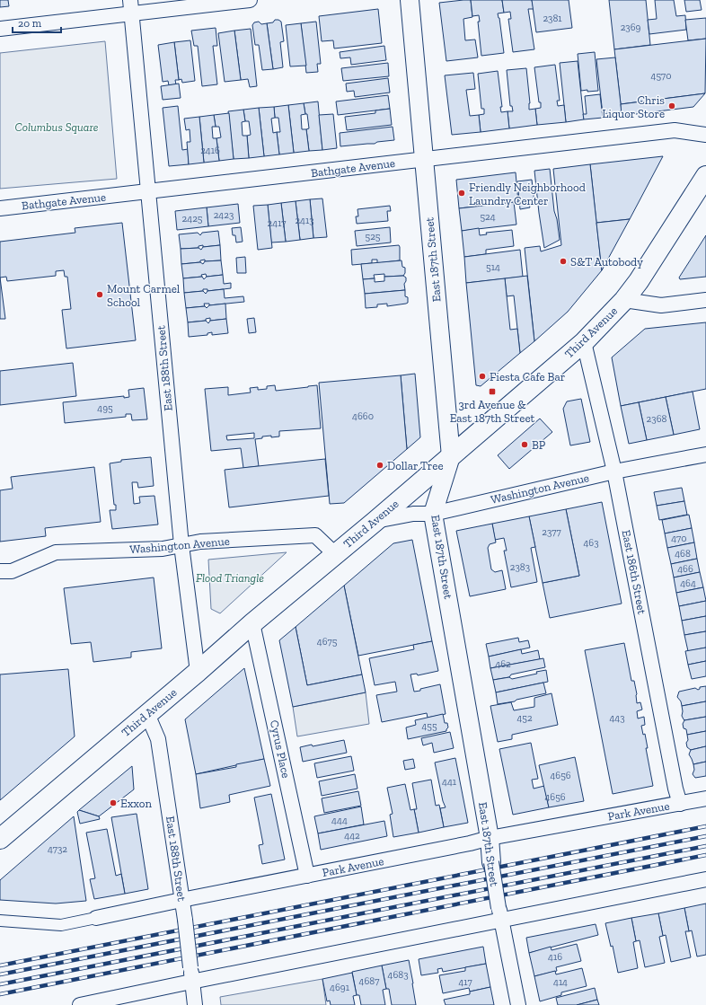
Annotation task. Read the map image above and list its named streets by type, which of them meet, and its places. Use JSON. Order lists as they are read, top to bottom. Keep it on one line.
{"streets":{"main road":["Third Avenue"],"street":["Bathgate Avenue","East 187th Street","East 188th Street","Washington Avenue","East 186th Street","Cyrus Place","Park Avenue"]},"crossings":[["Bathgate Avenue","East 187th Street"],["Bathgate Avenue","East 188th Street"],["East 187th Street","Third Avenue"],["East 187th Street","Washington Avenue"],["East 187th Street","Park Avenue"],["Third Avenue","East 188th Street"],["Third Avenue","Washington Avenue"],["Third Avenue","East 186th Street"],["Third Avenue","Cyrus Place"],["East 188th Street","Washington Avenue"],["East 188th Street","Park Avenue"],["Washington Avenue","East 186th Street"],["East 186th Street","Park Avenue"],["Cyrus Place","Park Avenue"]],"parks":["Columbus Square","Flood Triangle"],"places":{"other":["Chris Liquor Store","Friendly Neighborhood Laundry Center","S&T Autobody","Mount Carmel School","Fiesta Cafe Bar","BP","Dollar Tree","Exxon"],"transit":["3rd Avenue & East 187th Street"]},"house_numbers":["2381","2369","4570","2416","2423","524","2425","2413","2417","525","514","495","4660","2368","2377","470","463","468","2383","466","464","4675","462","452","443","455","4656","441","4656","444","442","4732","416","4683","4687","417","414","4691"],"scale_bar":"20 m"}
